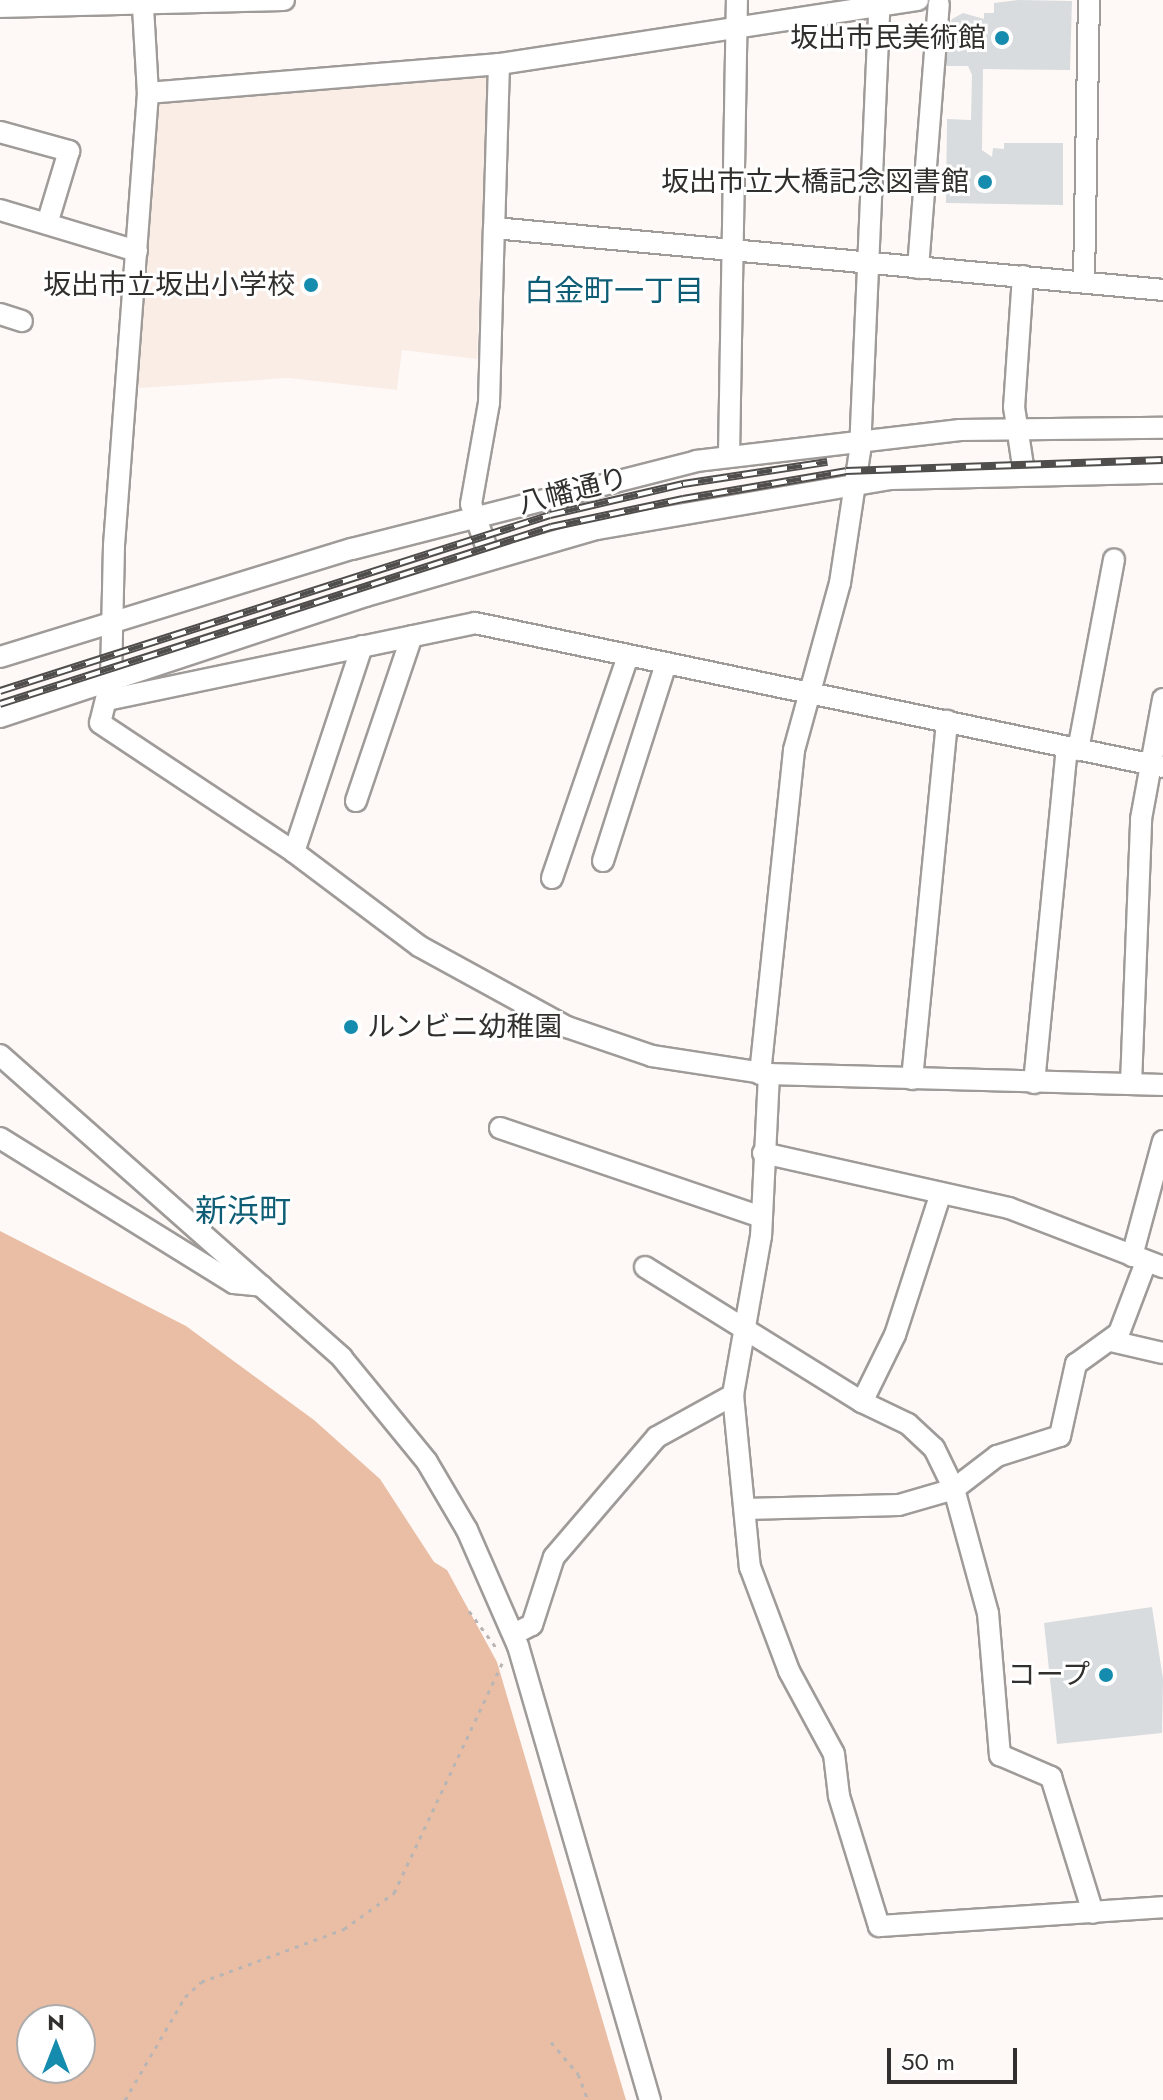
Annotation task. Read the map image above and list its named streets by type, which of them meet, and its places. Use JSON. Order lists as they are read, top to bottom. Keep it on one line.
{"streets":{"street":["八幡通り"]},"districts":["白金町一丁目","新浜町"],"places":["坂出市民美術館","坂出市立大橋記念図書館","坂出市立坂出小学校","ルンビニ幼稚園","コープ"],"scale_bar":"50 m","north":"top"}
